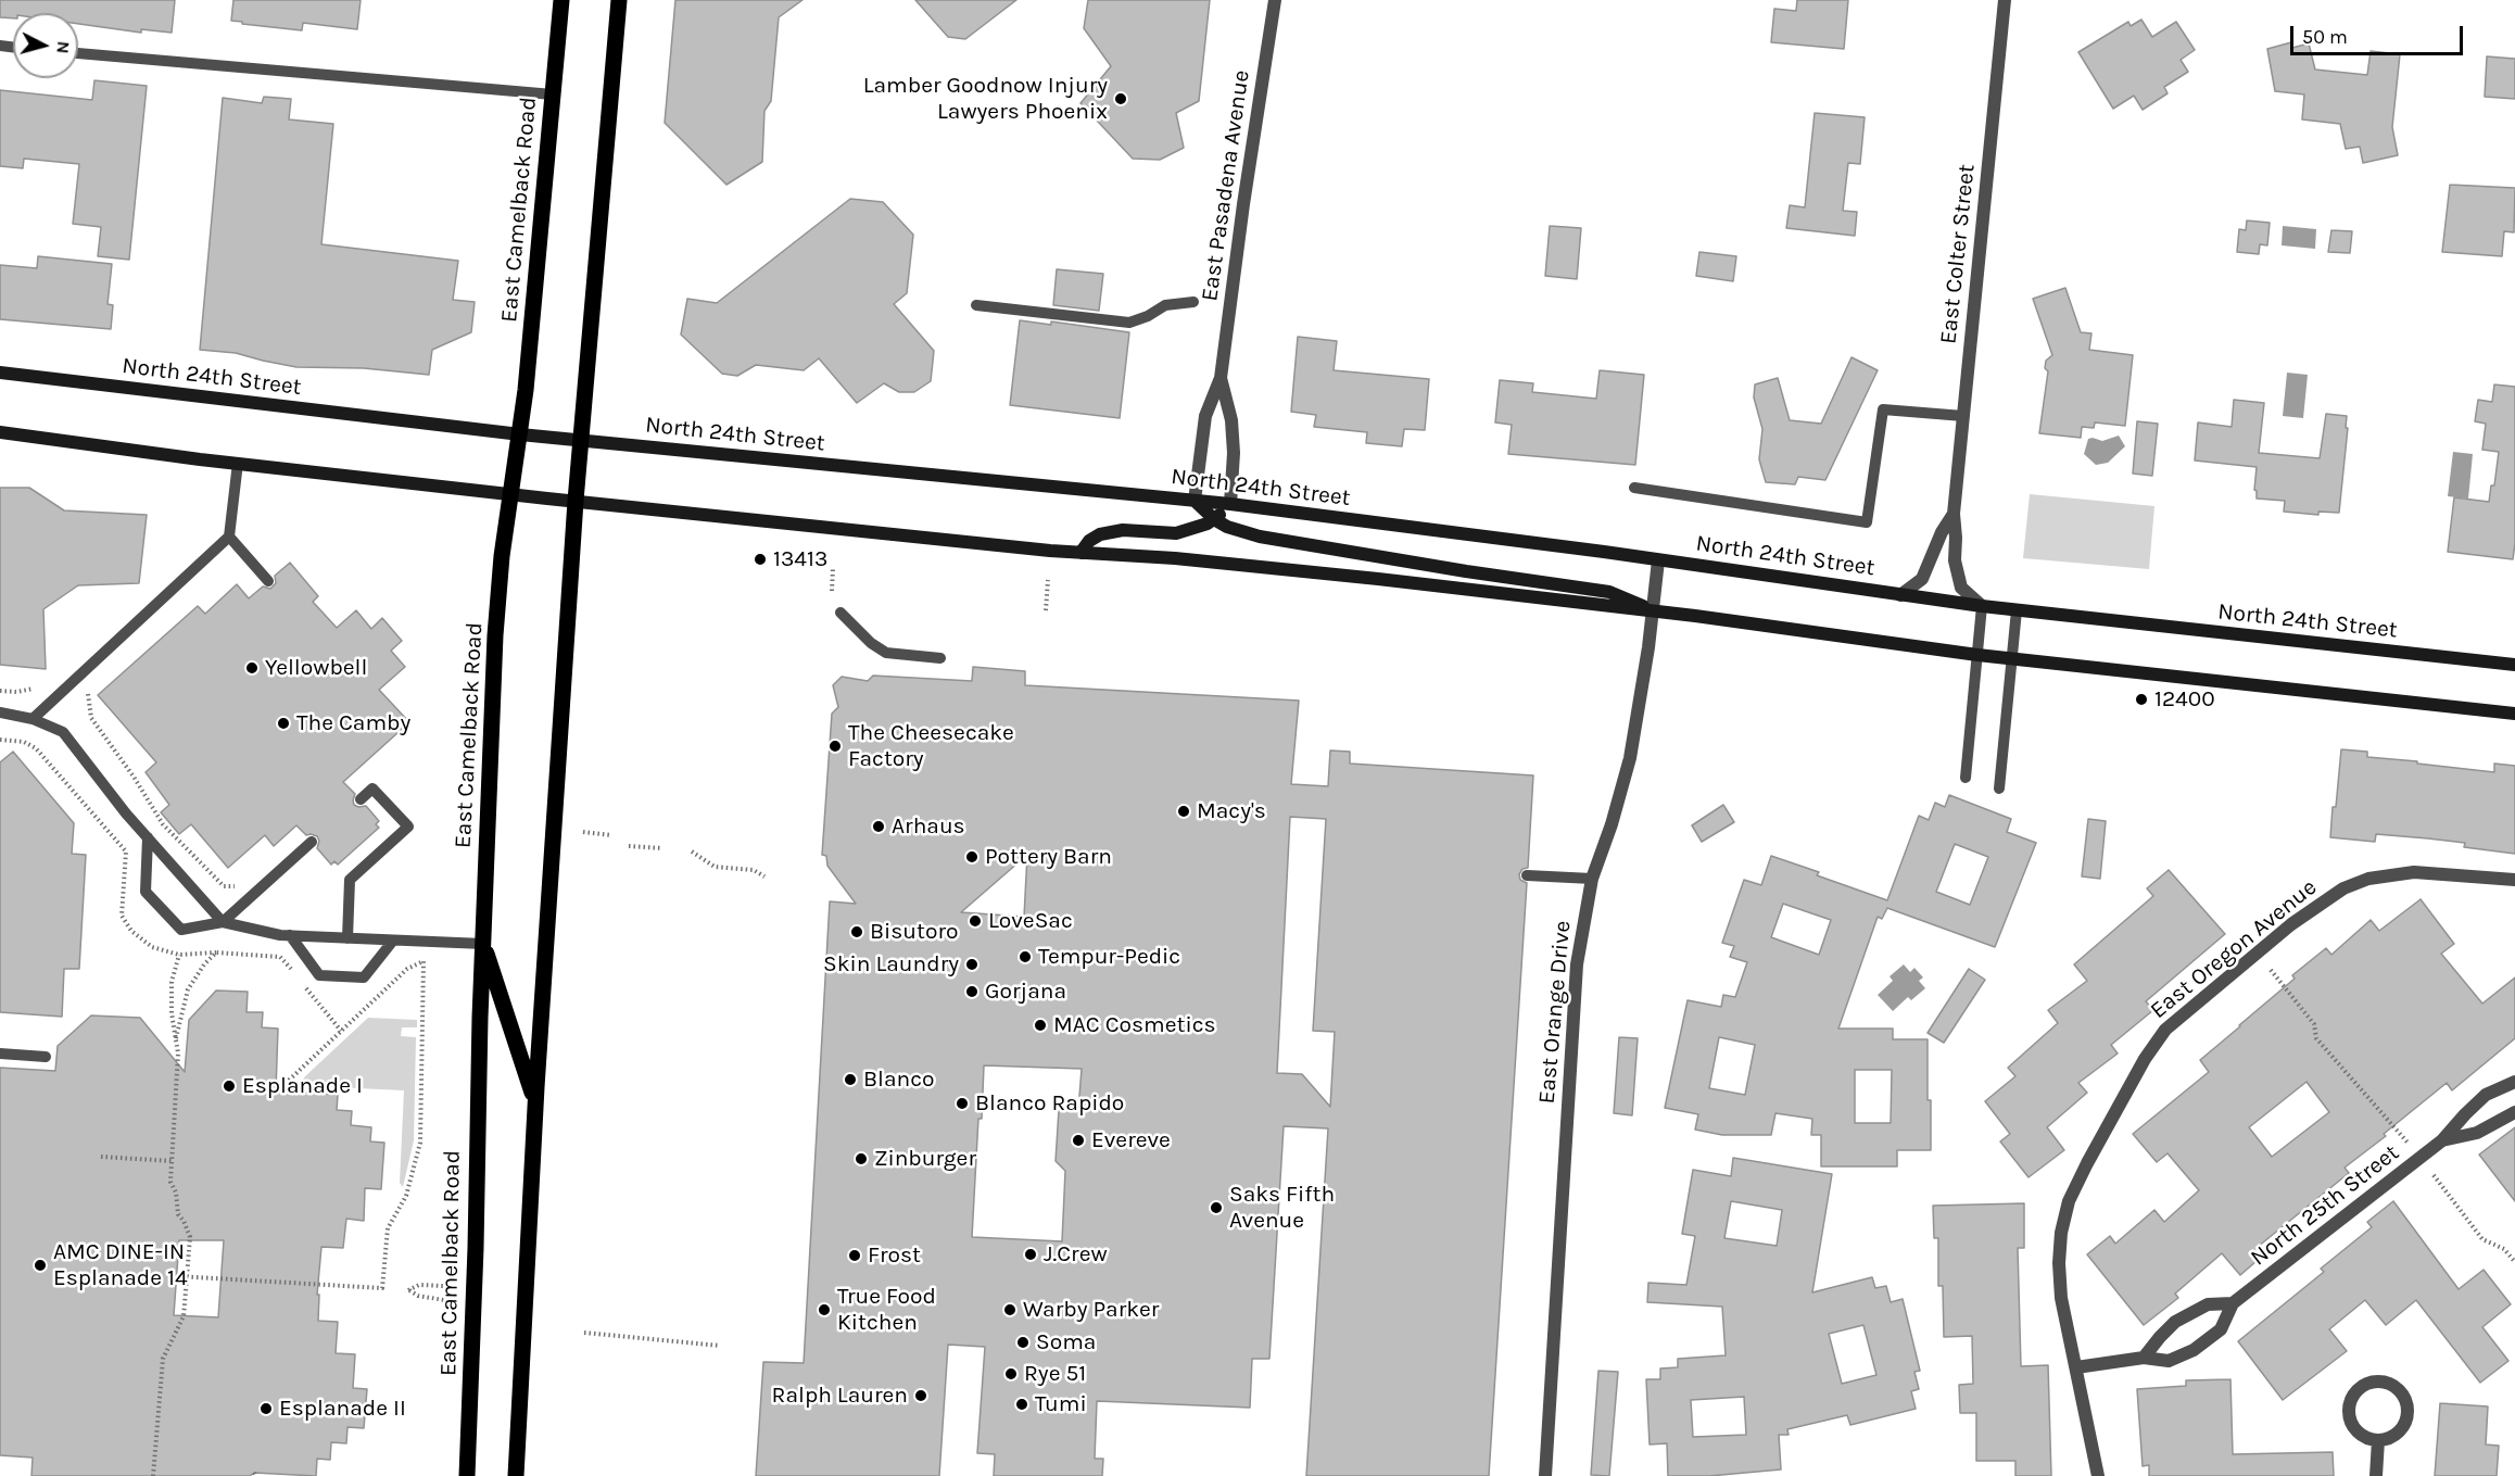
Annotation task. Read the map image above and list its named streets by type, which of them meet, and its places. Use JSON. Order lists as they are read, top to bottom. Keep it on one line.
{"streets":{"main road":["East Camelback Road","North 24th Street"],"street":["East Pasadena Avenue","East Colter Street","East Oregon Avenue","East Orange Drive","North 25th Street"]},"crossings":[["East Pasadena Avenue","North 24th Street"],["East Camelback Road","North 24th Street"],["East Colter Street","North 24th Street"],["North 24th Street","East Orange Drive"],["East Oregon Avenue","North 25th Street"]],"places":["Lamber Goodnow Injury Lawyers Phoenix","13413","Yellowbell","12400","The Camby","The Cheesecake Factory","Macy's","Arhaus","Pottery Barn","LoveSac","Bisutoro","Tempur-Pedic","Skin Laundry","Gorjana","MAC Cosmetics","Blanco","Esplanade I","Blanco Rapido","Evereve","Zinburger","Saks Fifth Avenue","J.Crew","Frost","AMC DINE-IN Esplanade 14","True Food Kitchen","Warby Parker","Soma","Rye 51","Ralph Lauren","Tumi","Esplanade II"],"scale_bar":"50 m","north":"right"}
